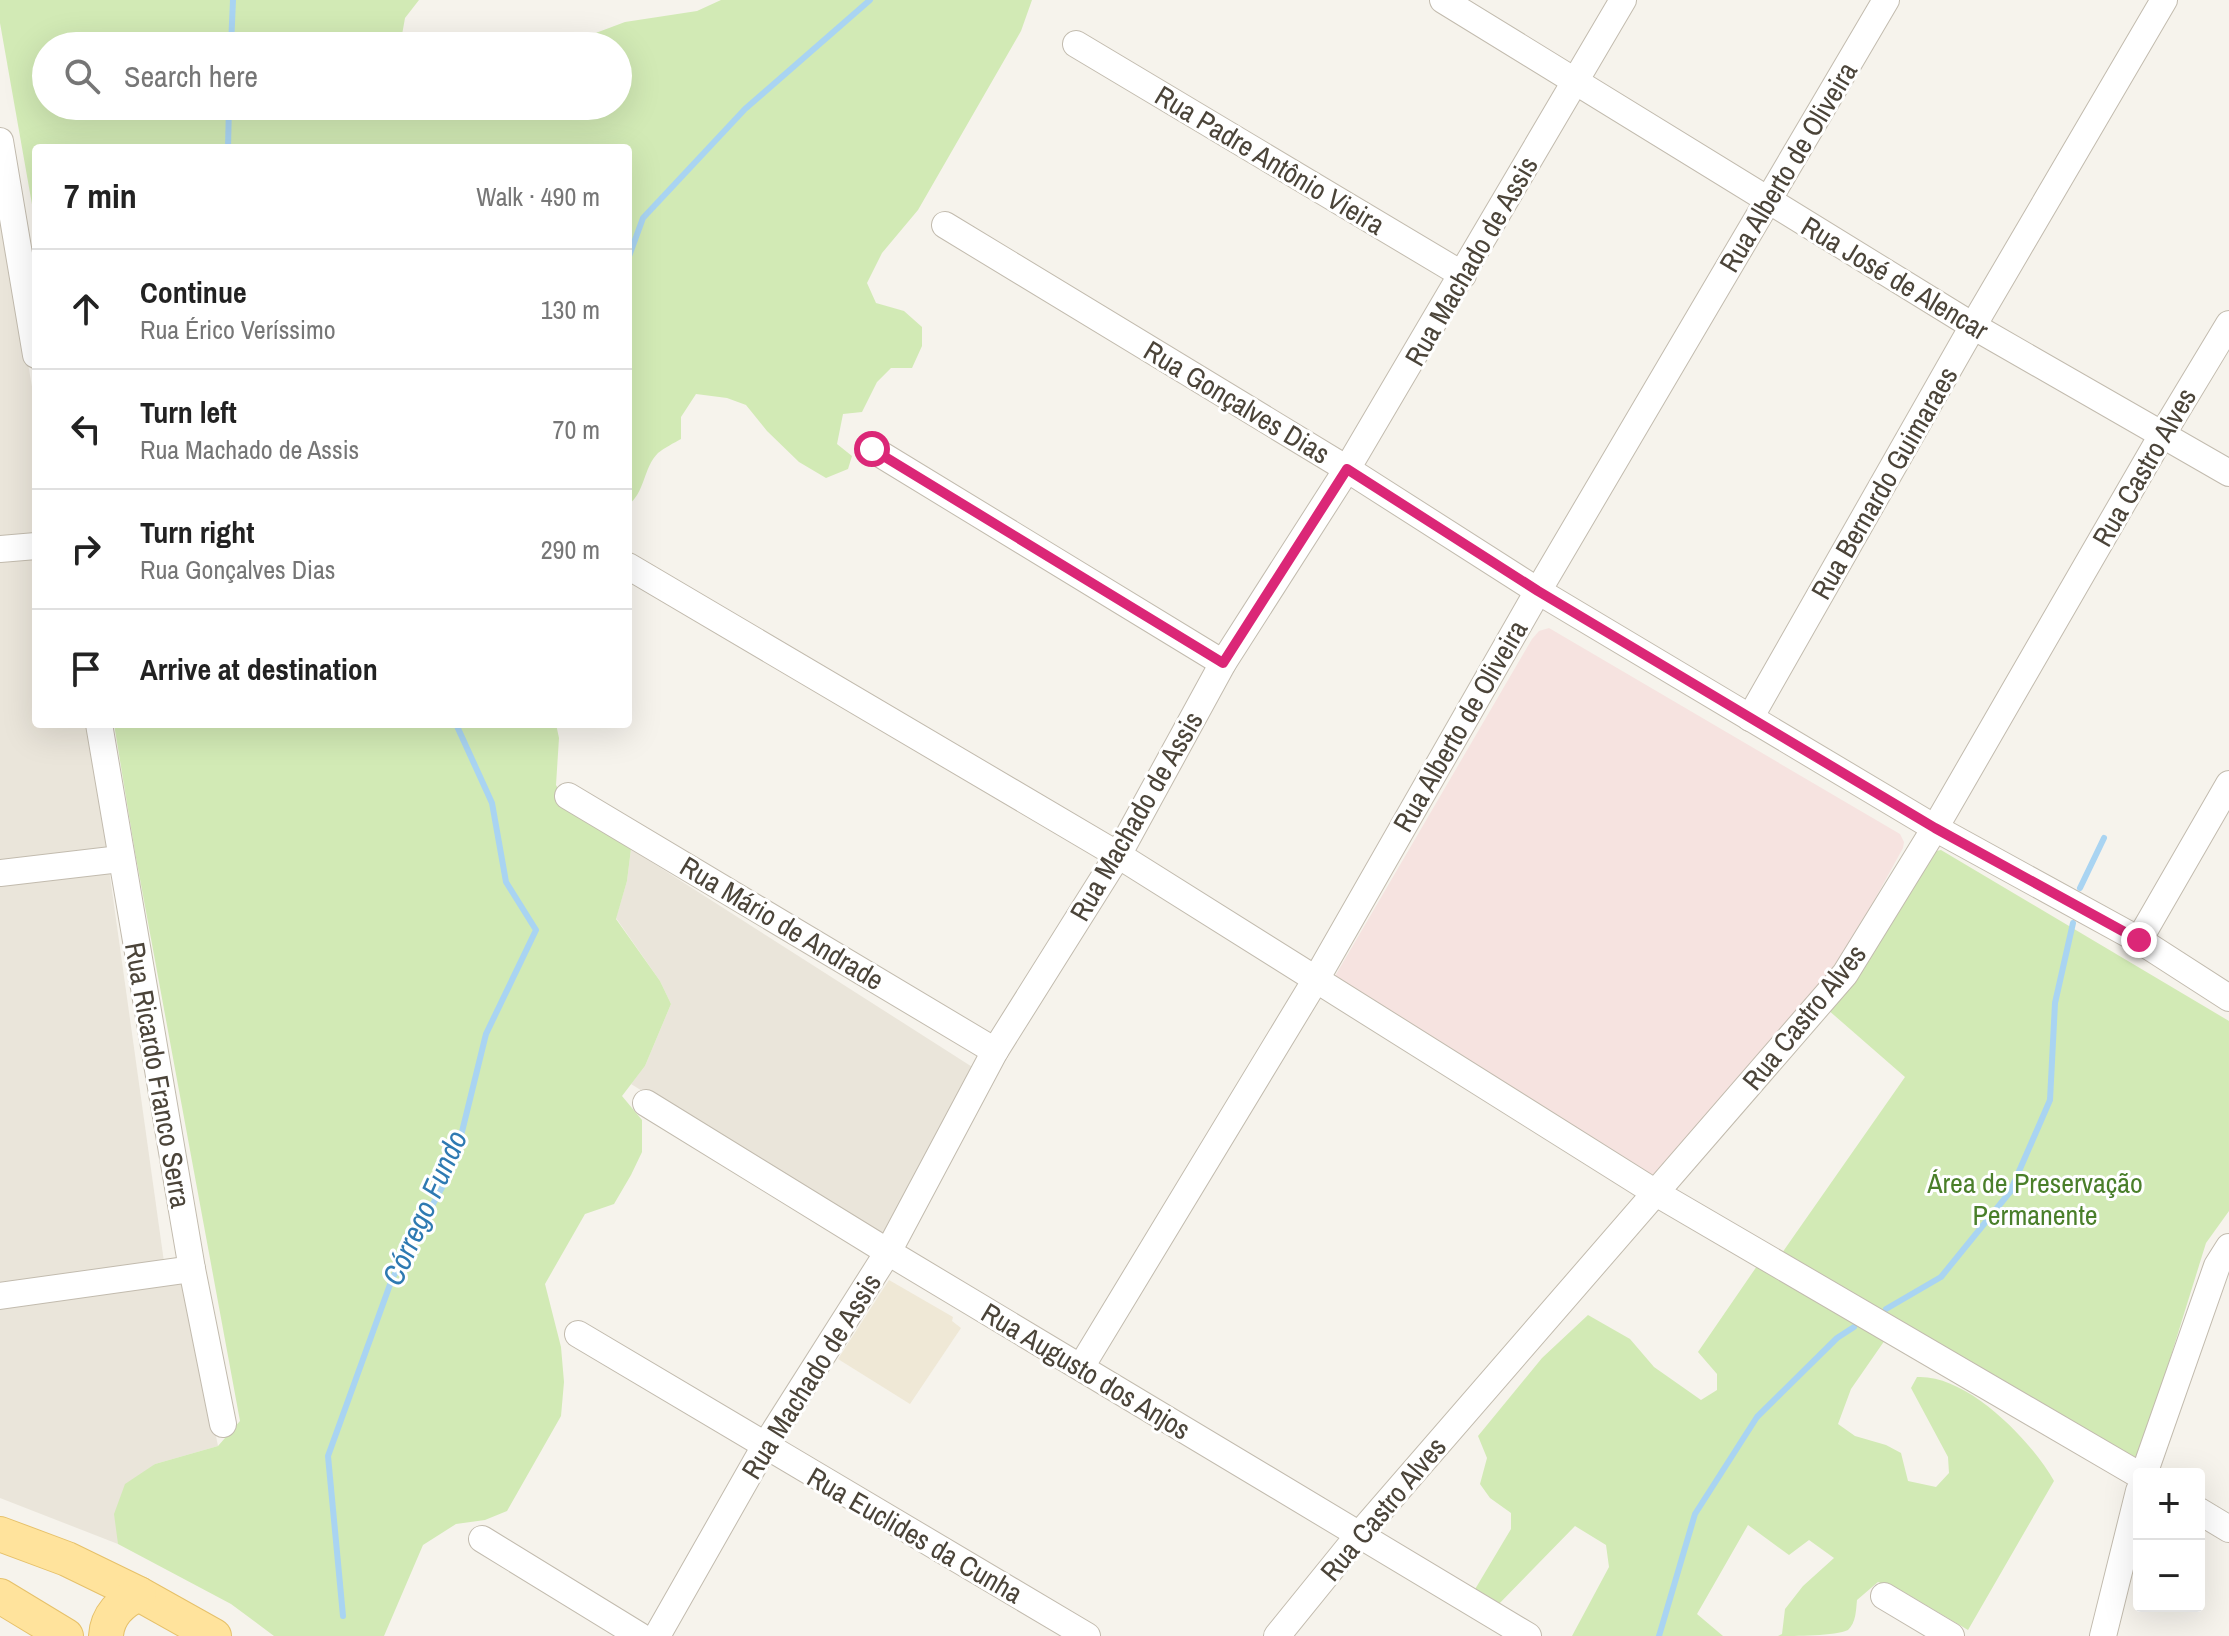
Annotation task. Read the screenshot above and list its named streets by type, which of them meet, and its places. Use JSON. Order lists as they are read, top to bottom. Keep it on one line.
{"streets":{"street":["Rua Padre Antônio Vieira","Rua Alberto de Oliveira","Rua Machado de Assis","Rua José de Alencar","Rua Gonçalves Dias","Rua Castro Alves","Rua Bernardo Guimaraes","Rua Mário de Andrade","Rua Ricardo Franco Serra","Rua Augusto dos Anjos","Rua Euclides da Cunha"]},"crossings":[["Rua Padre Antônio Vieira","Rua Machado de Assis"],["Rua Alberto de Oliveira","Rua José de Alencar"],["Rua Alberto de Oliveira","Rua Gonçalves Dias"],["Rua Alberto de Oliveira","Rua Augusto dos Anjos"],["Rua Machado de Assis","Rua José de Alencar"],["Rua Machado de Assis","Rua Gonçalves Dias"],["Rua Machado de Assis","Rua Mário de Andrade"],["Rua Machado de Assis","Rua Augusto dos Anjos"],["Rua Machado de Assis","Rua Euclides da Cunha"],["Rua José de Alencar","Rua Castro Alves"],["Rua José de Alencar","Rua Bernardo Guimaraes"],["Rua Gonçalves Dias","Rua Castro Alves"],["Rua Gonçalves Dias","Rua Bernardo Guimaraes"],["Rua Castro Alves","Rua Augusto dos Anjos"]],"water":["Córrego Fundo"],"parks":["Área de Preservação Permanente"],"page":{"search":"Search here","heading":["7 min","Walk · 490 m"],"list":[["Continue","Rua Érico Veríssimo","130 m"],["Turn left","Rua Machado de Assis","70 m"],["Turn right","Rua Gonçalves Dias","290 m"],"Arrive at destination"],"map_buttons":["+","−"]}}
